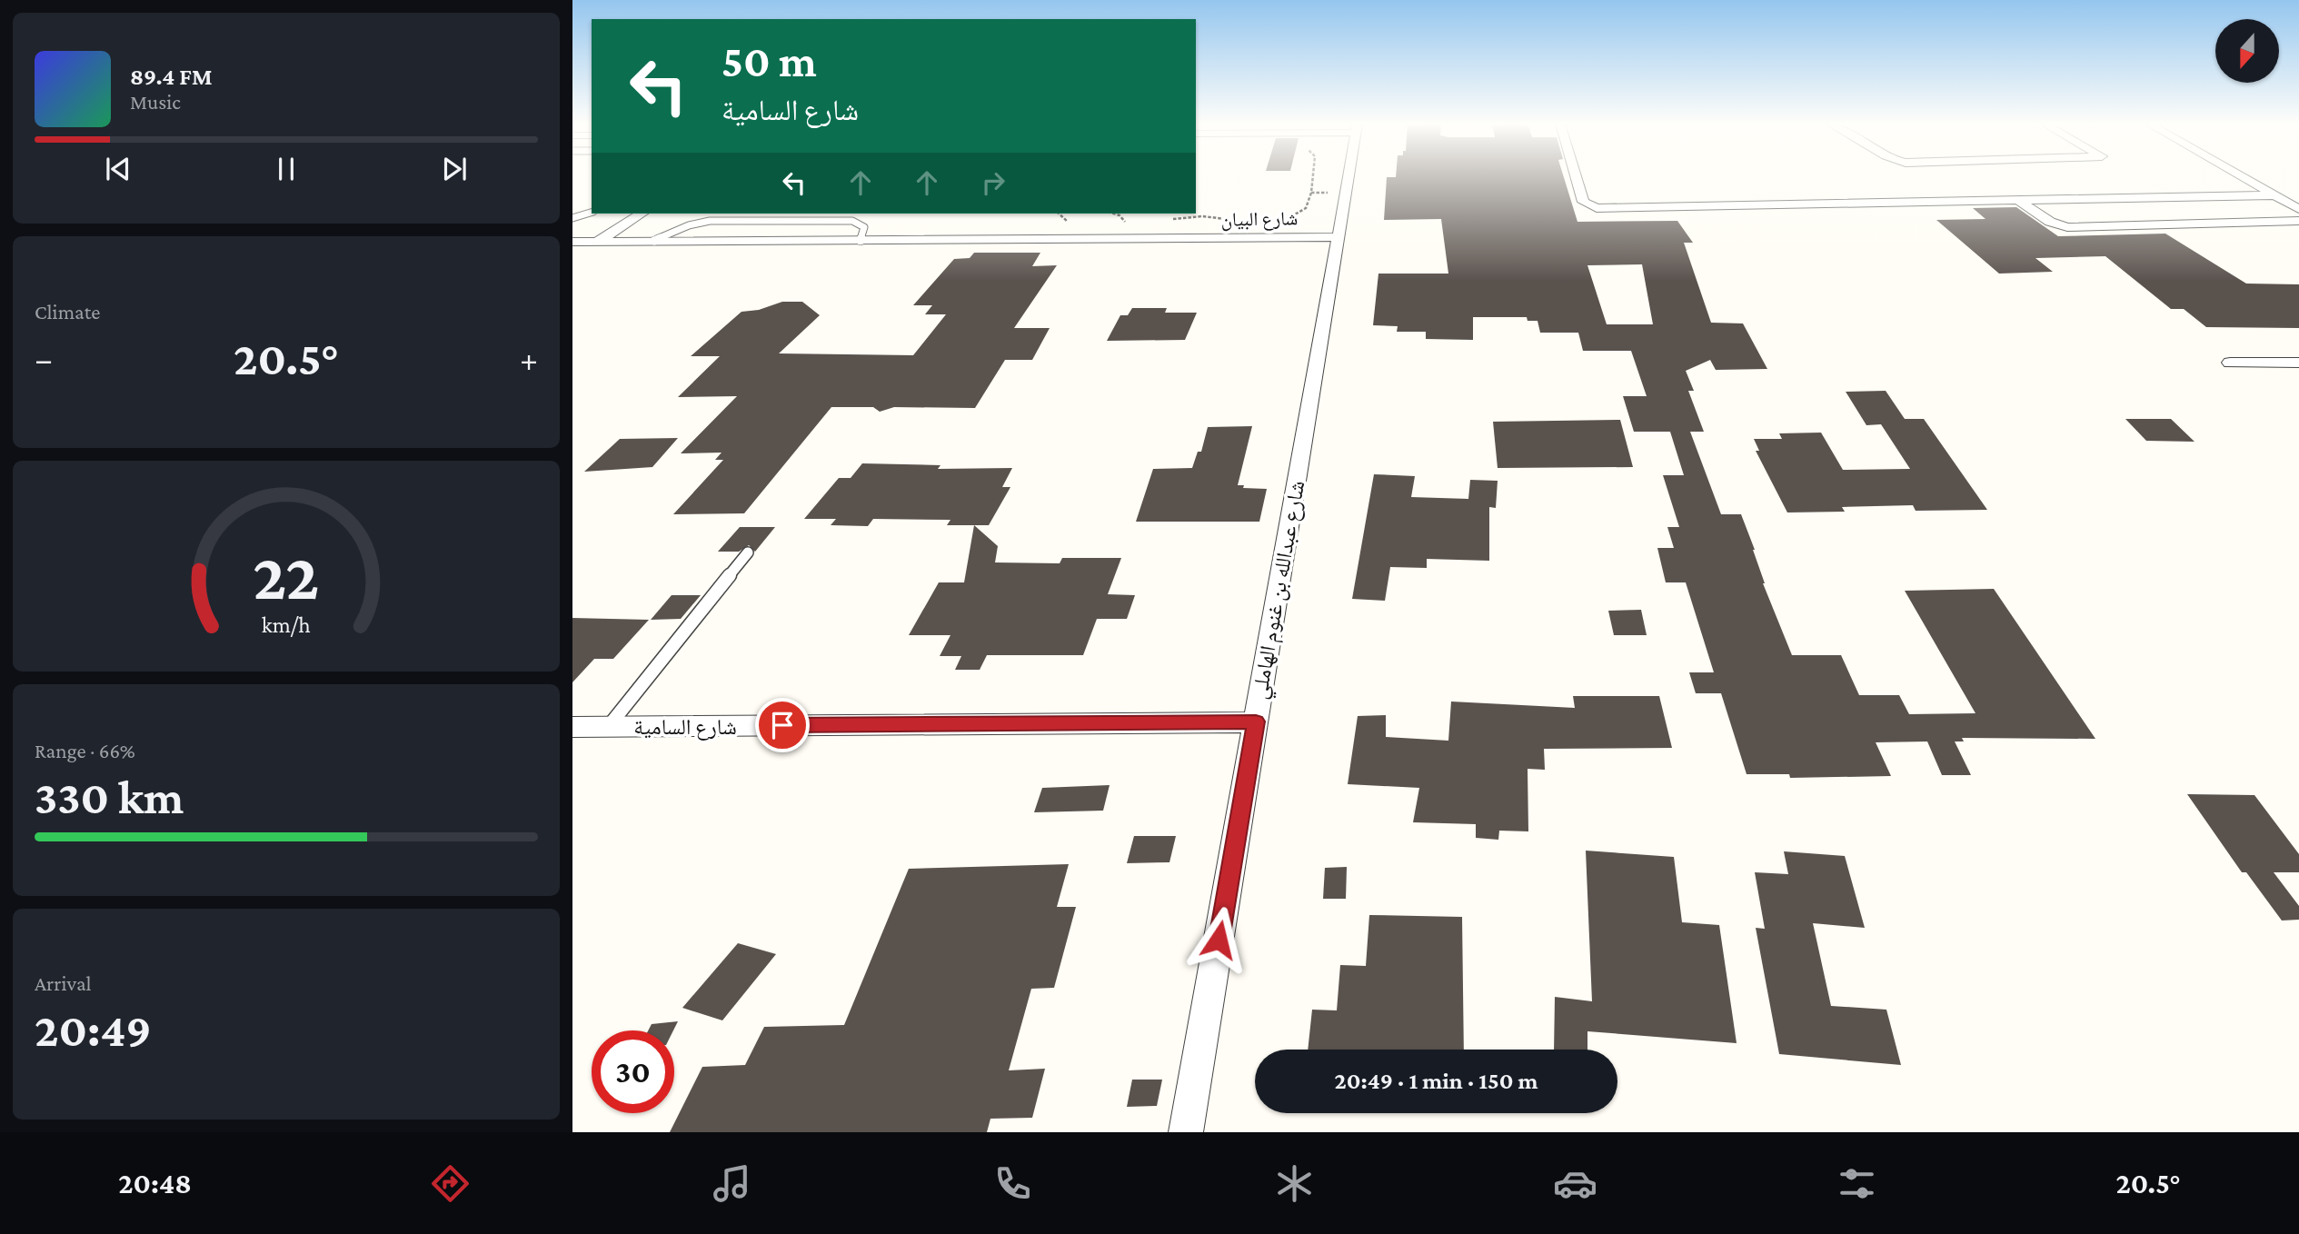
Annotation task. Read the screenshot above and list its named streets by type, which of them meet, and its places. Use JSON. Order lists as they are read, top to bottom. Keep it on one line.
{"streets":{"street":["شارع البيان","شارع عبدالله بن غنوم الهاملي","شارع السامية"]},"crossings":[["شارع البيان","شارع عبدالله بن غنوم الهاملي"],["شارع عبدالله بن غنوم الهاملي","شارع السامية"]],"north":"bottom","page":{"turn":["50 m","شارع السامية"],"song":["89.4 FM","Music"],"tile":["Climate",["Range · 66%","330 km"],["Arrival","20:49"]],"heat":["−","20.5°","+"],"limit":"30","trip":"20:49 · 1 min · 150 m","tabs":["20:48","20.5°"],"gauge":["22","km/h"]}}
